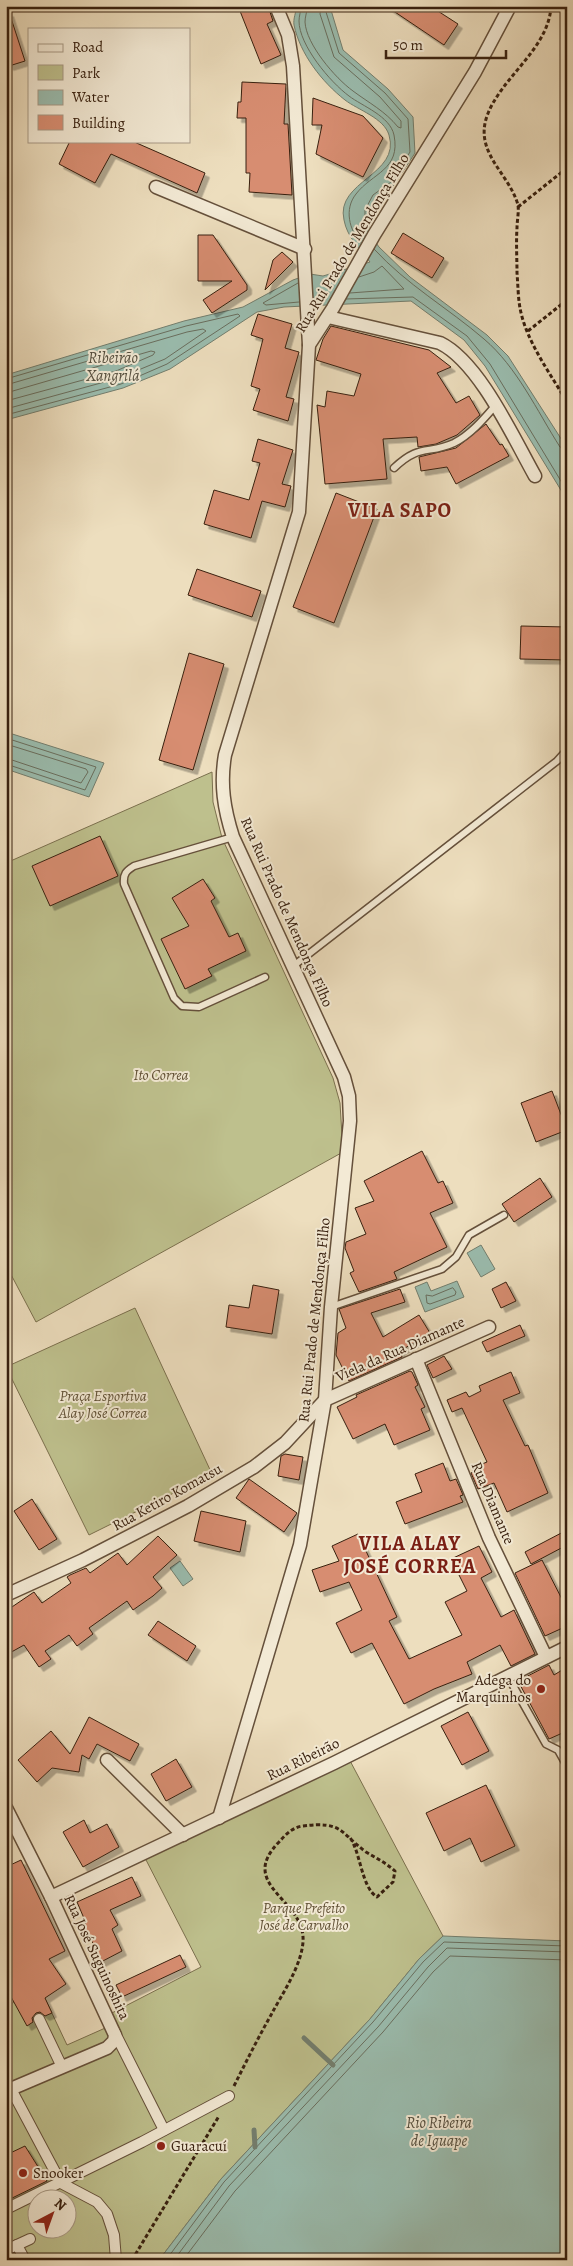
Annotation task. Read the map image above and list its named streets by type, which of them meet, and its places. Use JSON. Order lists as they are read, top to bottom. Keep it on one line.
{"streets":{"street":["Rua Rui Prado de Mendonça Filho","Viela da Rua Diamante","Rua Ketiro Komatsu","Rua Diamante","Rua Ribeirão","Rua José Suguinoshita"]},"crossings":[["Rua Rui Prado de Mendonça Filho","Viela da Rua Diamante"],["Rua Rui Prado de Mendonça Filho","Rua Ketiro Komatsu"],["Rua Rui Prado de Mendonça Filho","Rua Ribeirão"],["Viela da Rua Diamante","Rua Ketiro Komatsu"],["Viela da Rua Diamante","Rua Diamante"],["Rua Diamante","Rua Ribeirão"],["Rua Ribeirão","Rua José Suguinoshita"]],"districts":["VILA SAPO","VILA ALAY JOSÉ CORREA"],"water":["Ribeirão Xangrilá","Rio Ribeira de Iguape"],"parks":["Ito Correa","Praça Esportiva Alay José Correa","Parque Prefeito José de Carvalho"],"places":["Adega do Marquinhos","Guaracuí","Snooker"],"legend":["Road","Park","Water","Building"],"scale_bar":"50 m","north":"top right"}
